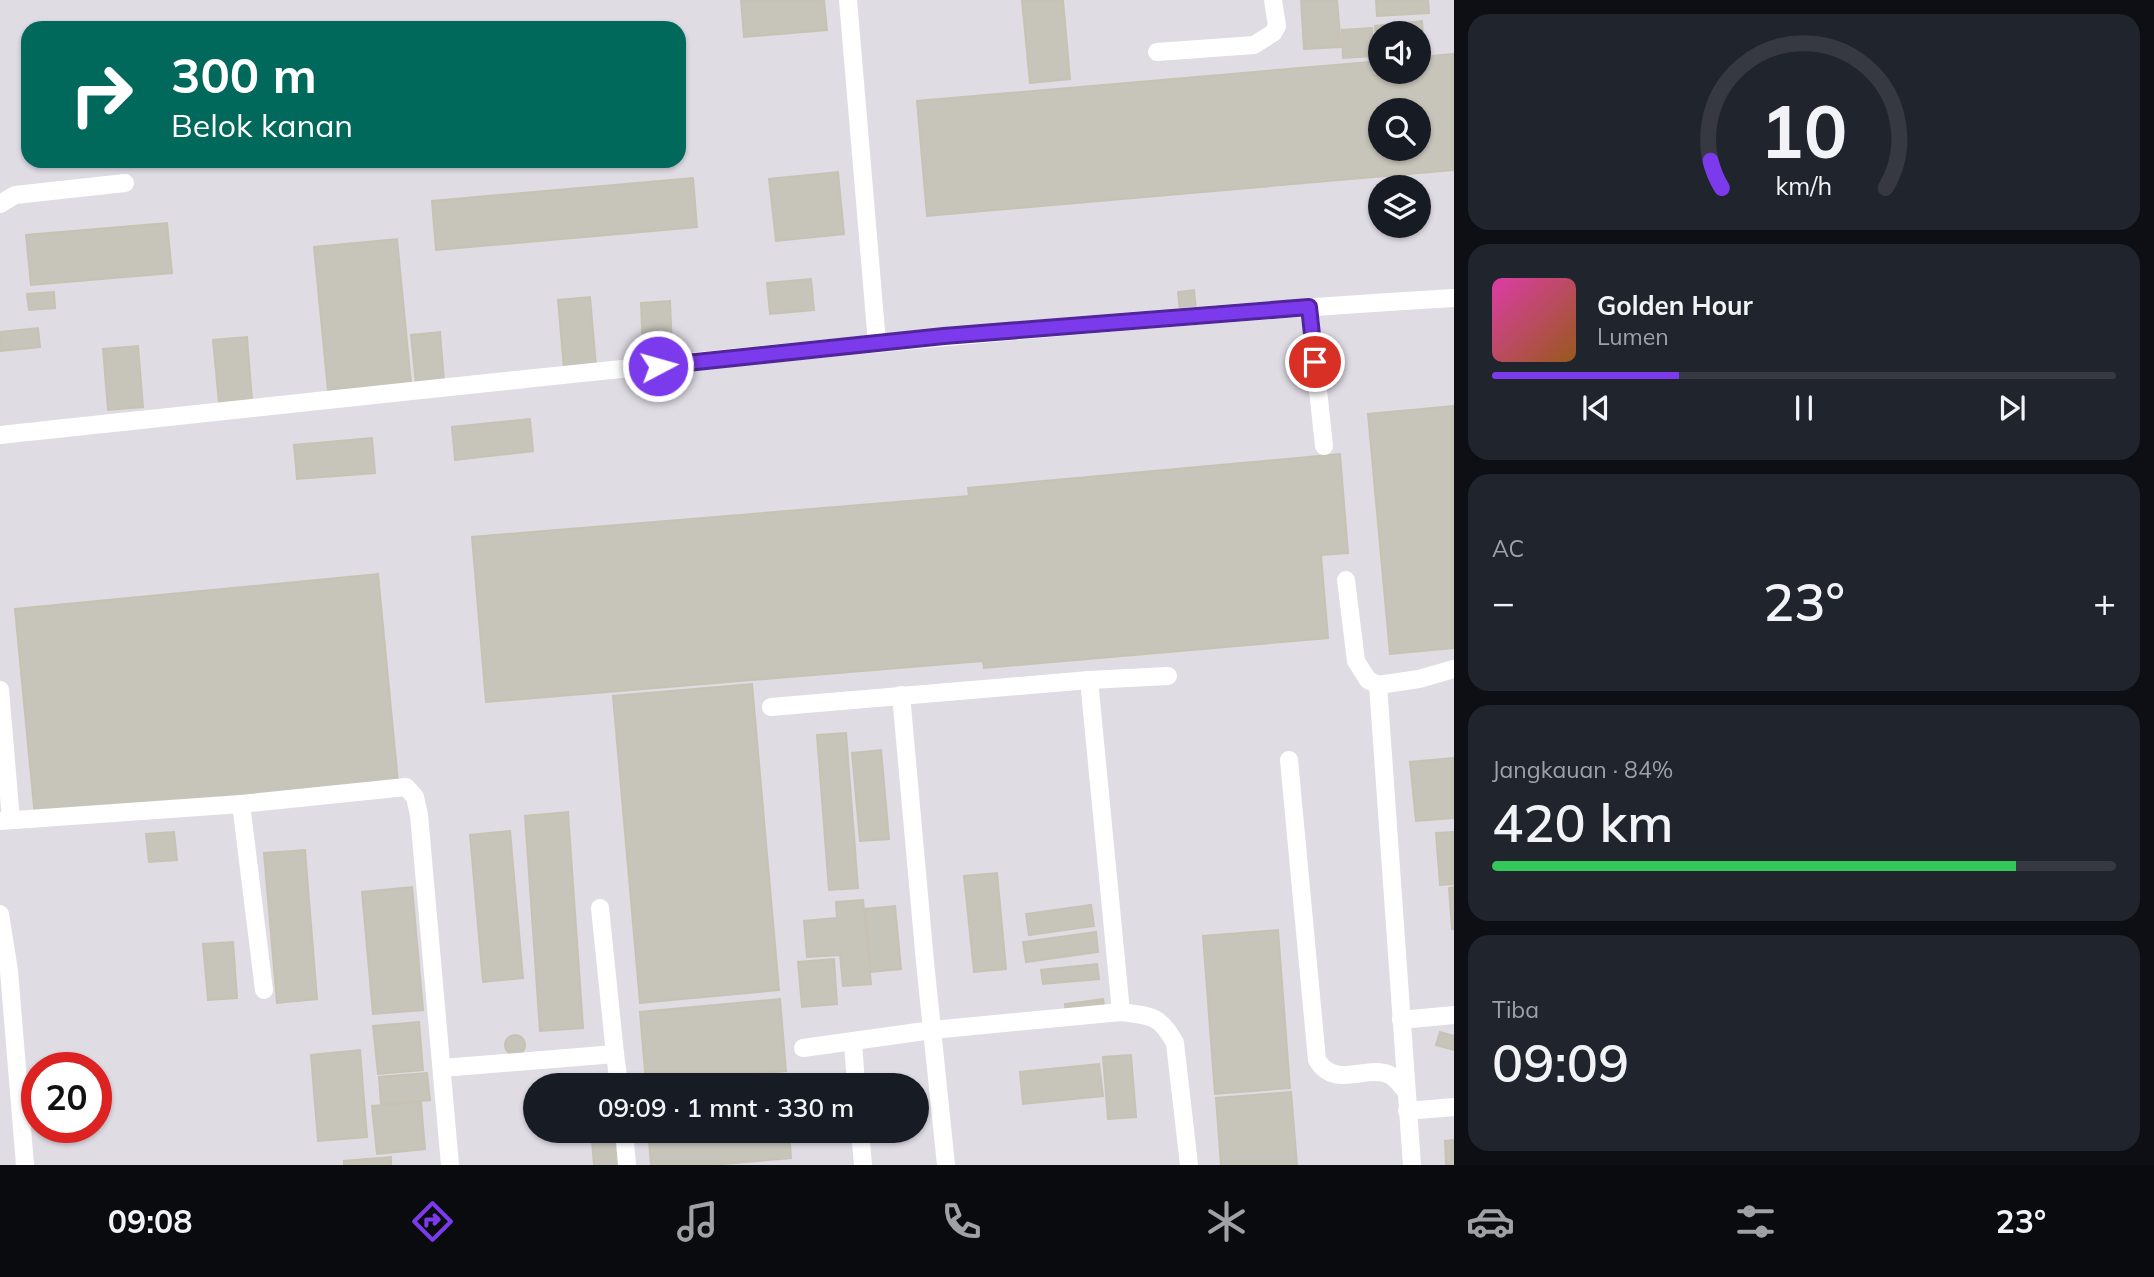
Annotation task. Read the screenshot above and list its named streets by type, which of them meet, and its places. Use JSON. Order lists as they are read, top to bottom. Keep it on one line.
{"page":{"turn":["300 m","Belok kanan"],"song":["Golden Hour","Lumen"],"tile":["AC",["Jangkauan · 84%","420 km"],["Tiba","09:09"]],"heat":["−","23°","+"],"limit":"20","trip":"09:09 · 1 mnt · 330 m","tabs":["09:08","23°"],"gauge":["10","km/h"]}}
